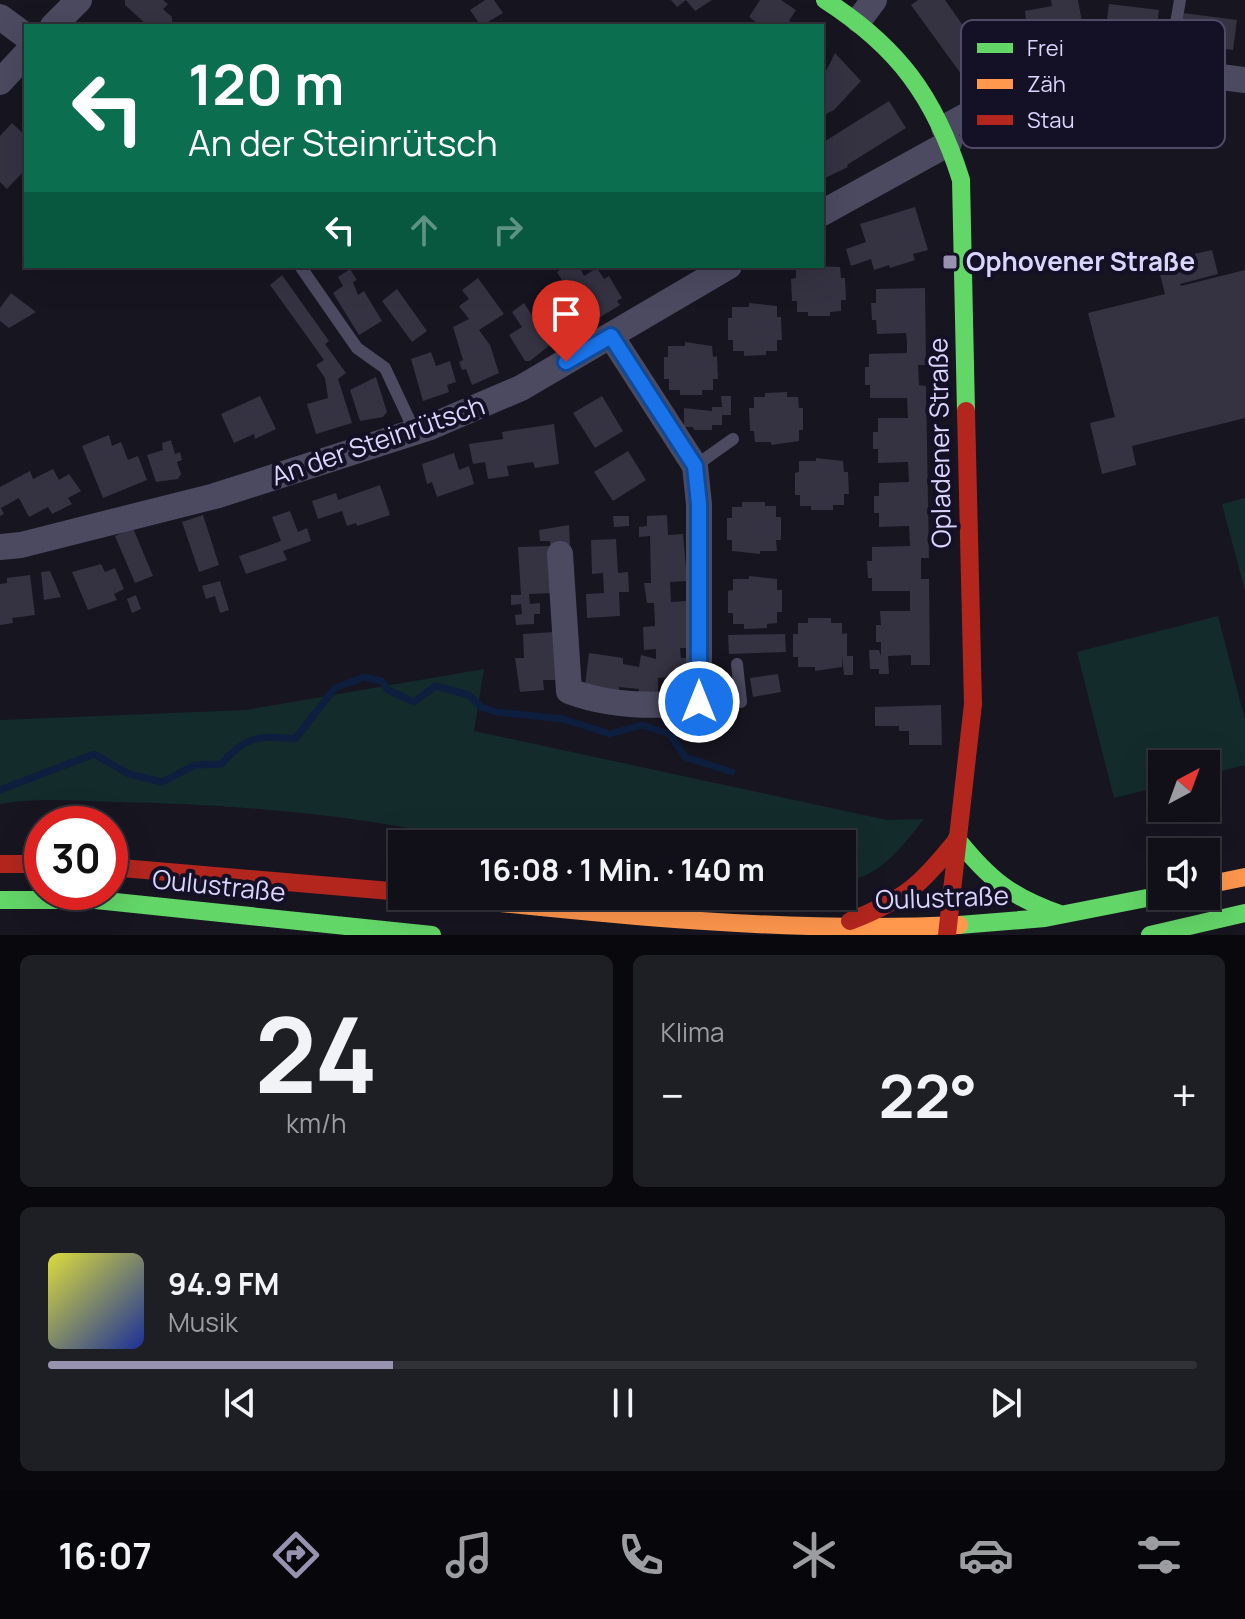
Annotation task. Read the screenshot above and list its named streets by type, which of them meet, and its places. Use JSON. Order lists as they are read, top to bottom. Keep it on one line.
{"streets":{"main road":["Opladener Straße","Oulustraße"],"street":["An der Steinrütsch"]},"crossings":[["Opladener Straße","Oulustraße"]],"places":{"transit":["Ophovener Straße"]},"legend":["Frei","Zäh","Stau"],"north":"top right","page":{"turn":["120 m","An der Steinrütsch"],"limit":"30","trip":"16:08 · 1 Min. · 140 m","tile":[["24","km/h"],"Klima"],"heat":["−","22°","+"],"song":["94.9 FM","Musik"],"tabs":"16:07"}}
